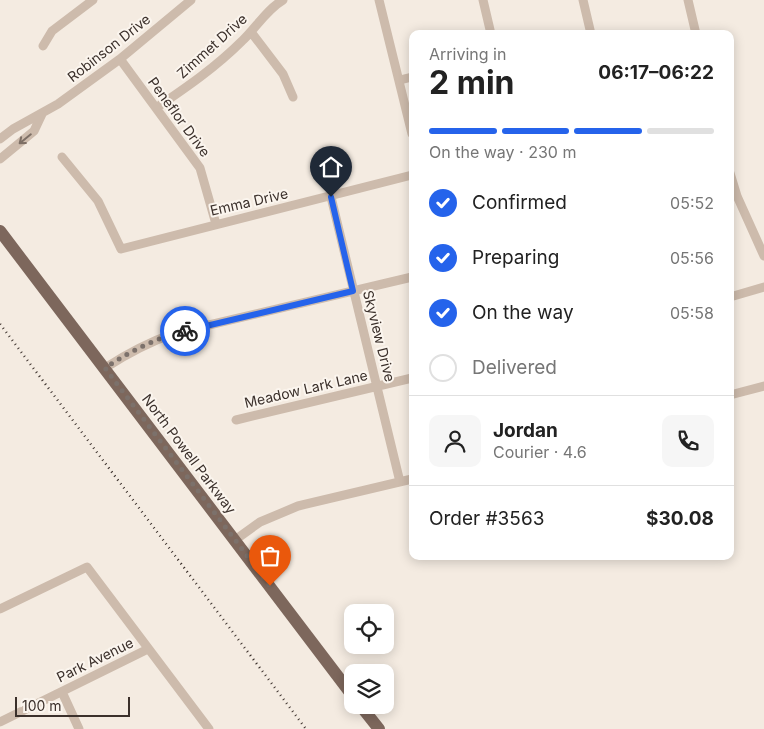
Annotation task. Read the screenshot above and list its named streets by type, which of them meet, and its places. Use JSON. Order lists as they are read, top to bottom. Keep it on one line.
{"streets":{"main road":["North Powell Parkway"],"street":["Zimmet Drive","Robinson Drive","Peneflor Drive","Emma Drive","Skyview Drive","Meadow Lark Lane","Park Avenue"]},"crossings":[["Zimmet Drive","Peneflor Drive"],["Robinson Drive","Peneflor Drive"],["Peneflor Drive","Emma Drive"],["Emma Drive","Skyview Drive"],["Skyview Drive","Meadow Lark Lane"]],"scale_bar":"100 m","page":{"heading":["2 min","Arriving in","06:17–06:22"],"panel":["Jordan","Courier · 4.6","Order #3563","$30.08"],"bar":"On the way · 230 m","list":[["Confirmed","05:52"],["Preparing","05:56"],["On the way","05:58"],"Delivered"],"scale":"100 m"}}
